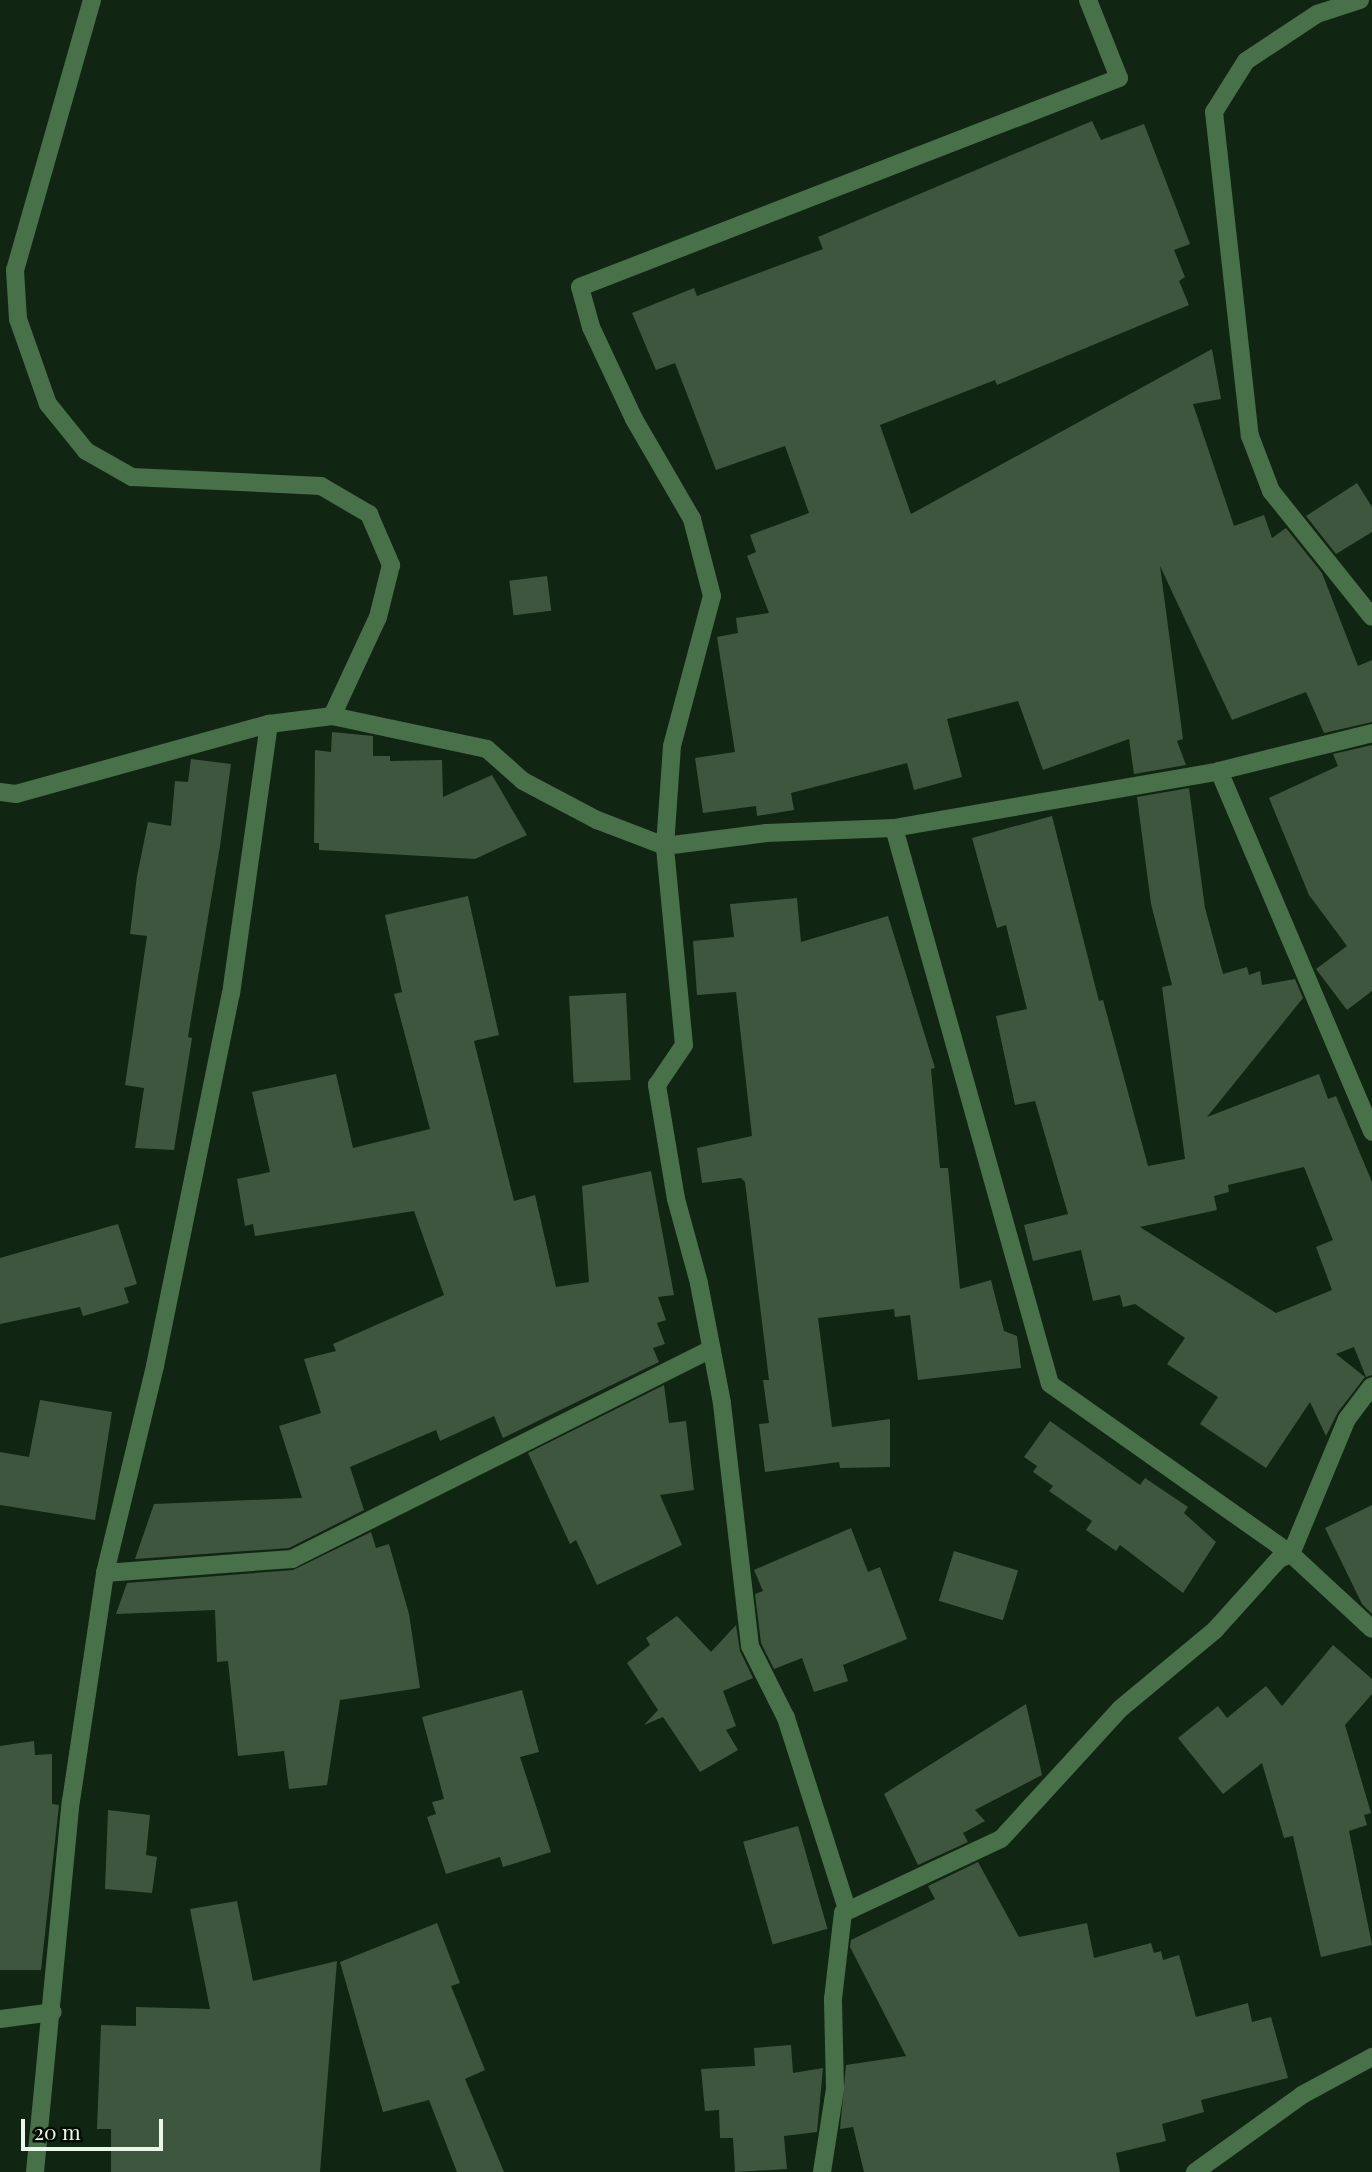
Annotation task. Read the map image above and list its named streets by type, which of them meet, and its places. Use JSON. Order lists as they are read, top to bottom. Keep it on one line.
{"scale_bar":"20 m"}
